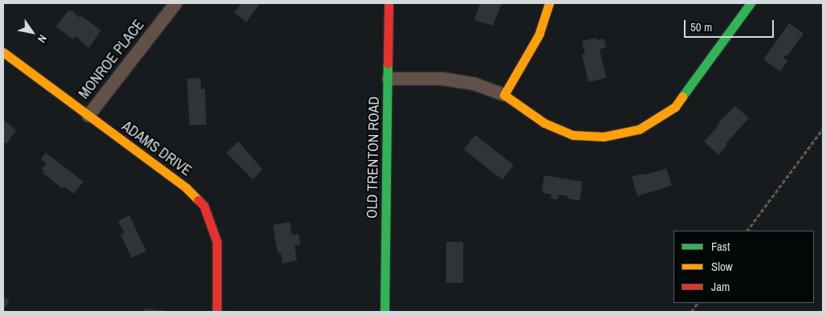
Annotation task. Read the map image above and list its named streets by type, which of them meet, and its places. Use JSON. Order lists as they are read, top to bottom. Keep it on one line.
{"streets":{"street":["MONROE PLACE","ADAMS DRIVE","OLD TRENTON ROAD"]},"crossings":[["MONROE PLACE","ADAMS DRIVE"]],"legend":["Fast","Slow","Jam"],"scale_bar":"50 m","north":"bottom right"}
